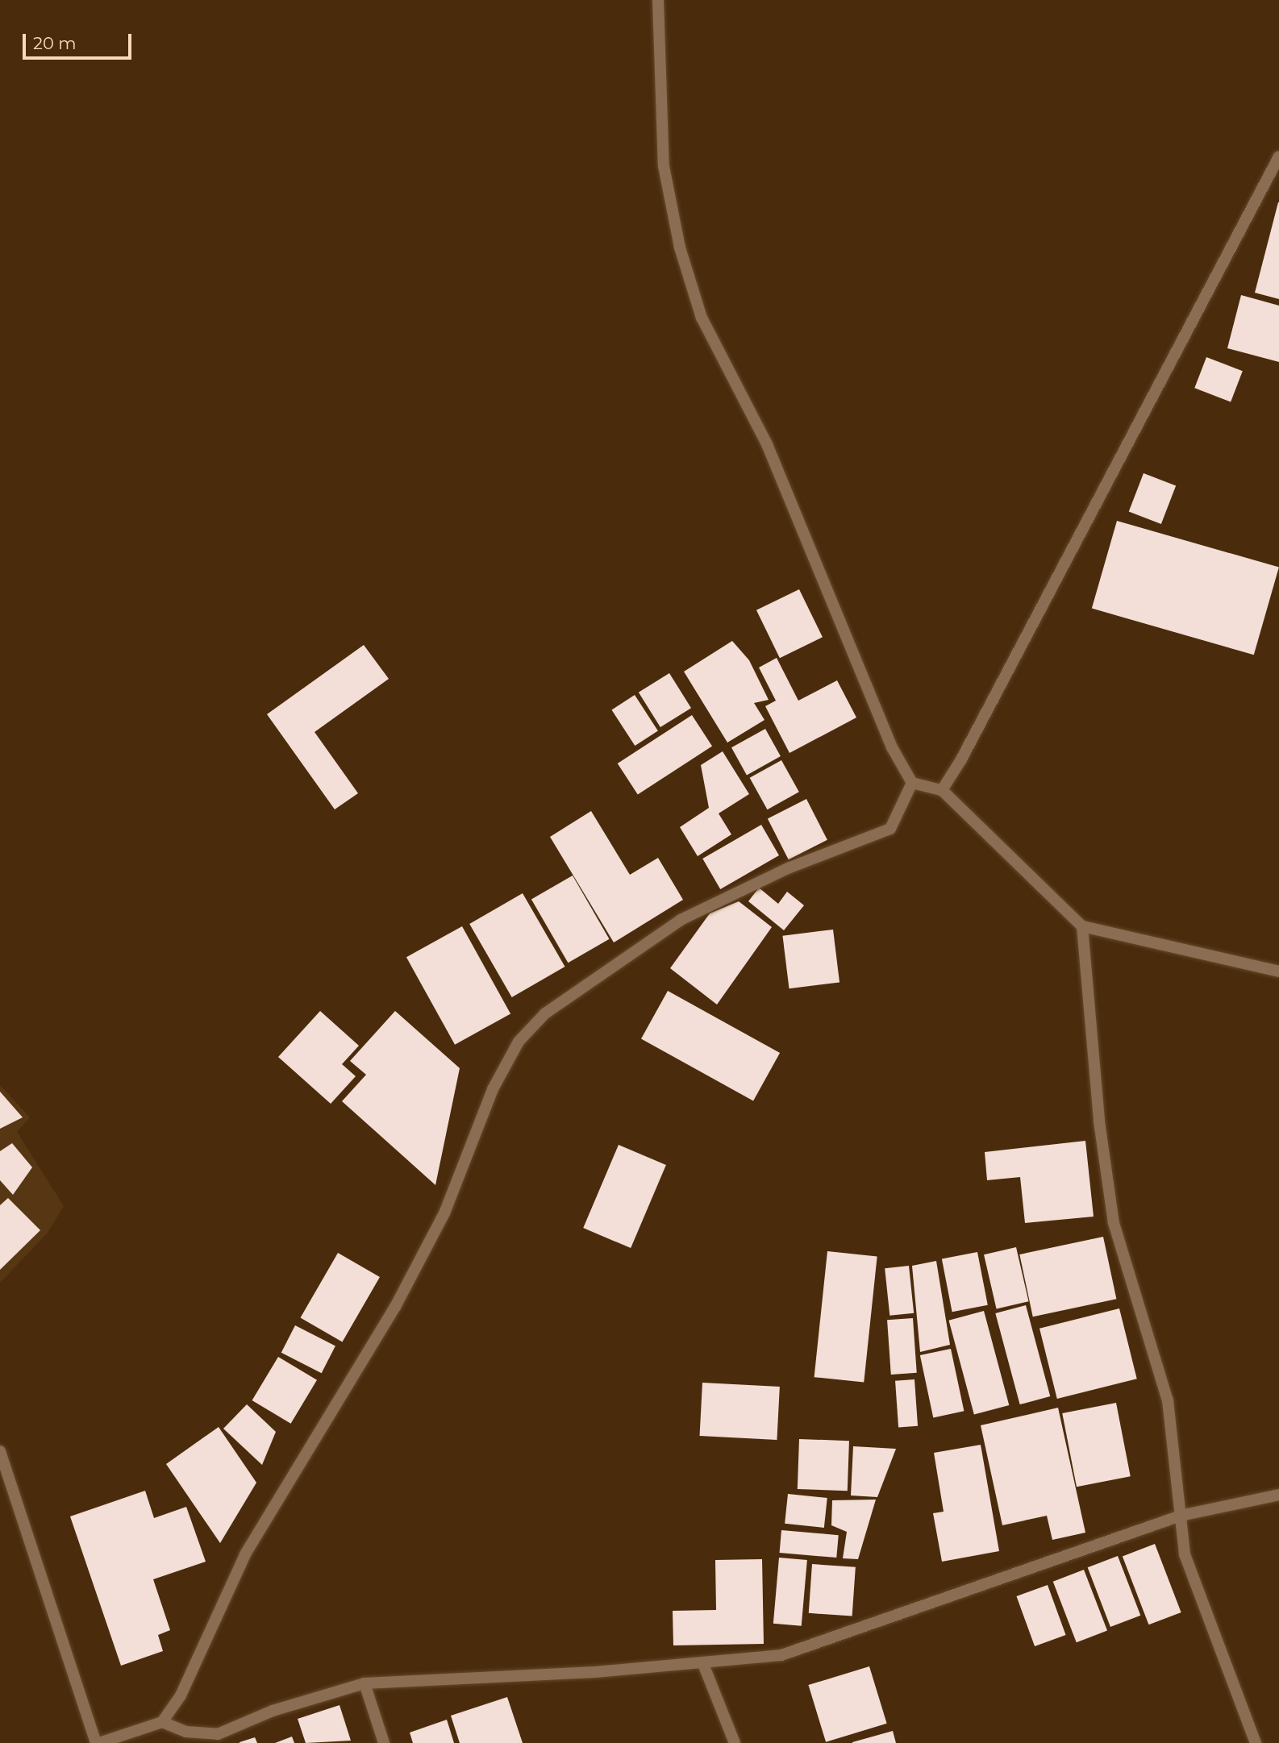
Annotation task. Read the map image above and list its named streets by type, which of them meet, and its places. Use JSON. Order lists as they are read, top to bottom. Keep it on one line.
{"scale_bar":"20 m"}
